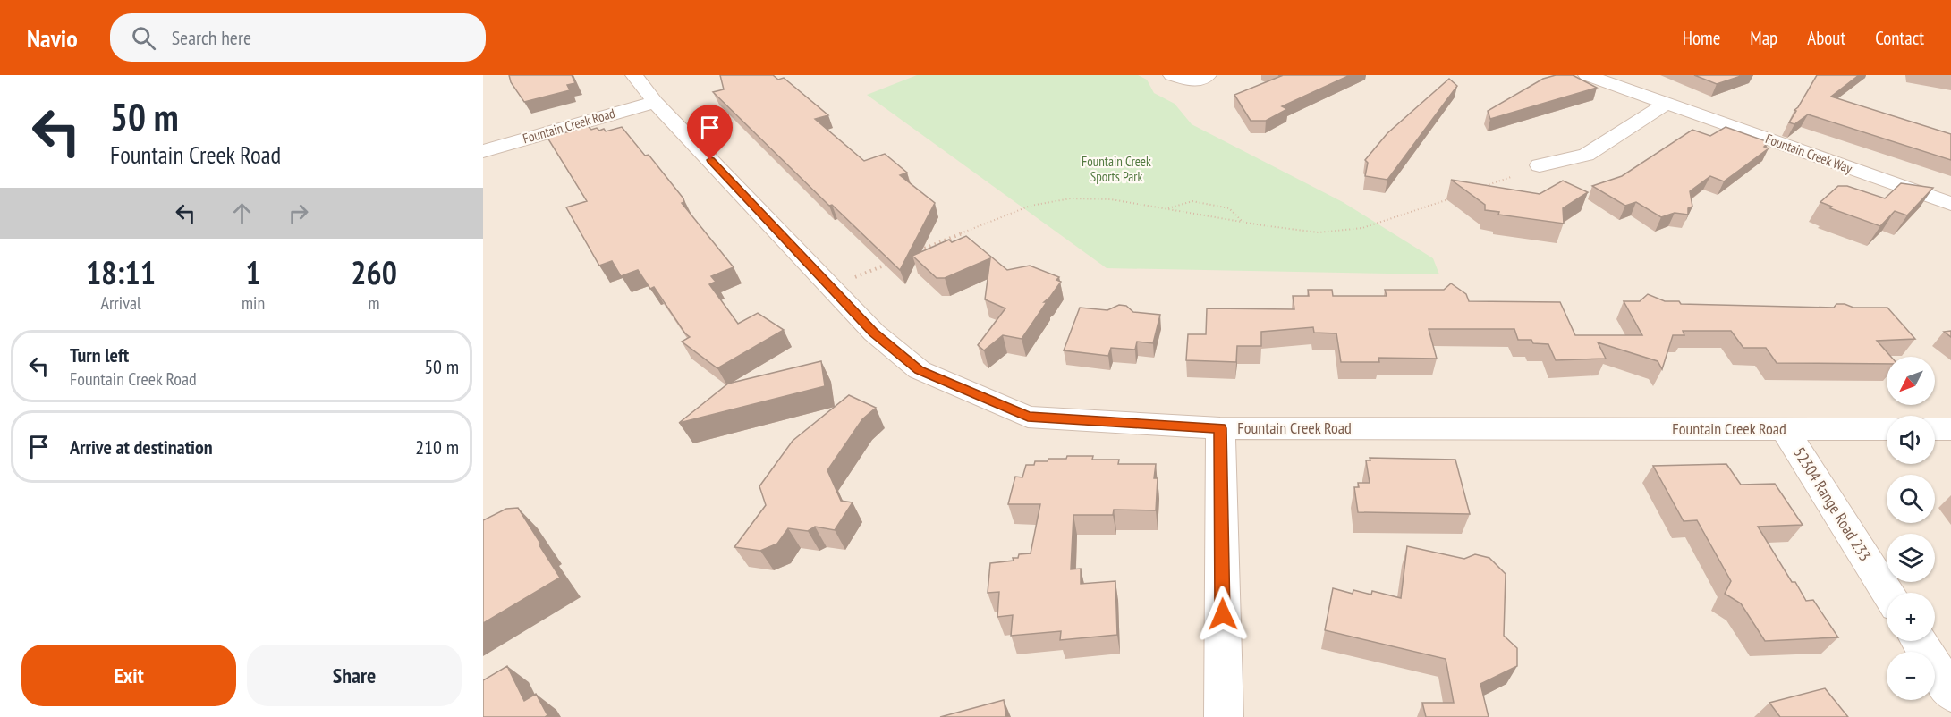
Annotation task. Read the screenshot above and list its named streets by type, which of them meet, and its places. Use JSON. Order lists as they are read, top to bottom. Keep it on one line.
{"streets":{"street":["Fountain Creek Road","Fountain Creek Way","52304 Range Road 233"]},"crossings":[["Fountain Creek Road","52304 Range Road 233"]],"parks":["Fountain Creek Sports Park"],"north":"bottom left","page":{"header":"Navio","search":"Search here","nav":["Home","Map","About","Contact"],"turn":["50 m","Fountain Creek Road"],"eta":["18:11","Arrival","1","min","260","m"],"list":[{"name":"Turn left","note":"Fountain Creek Road","value":"50 m"},{"name":"Arrive at destination","value":"210 m"}],"map_buttons":["+","−"],"buttons":["Exit","Share"]}}
